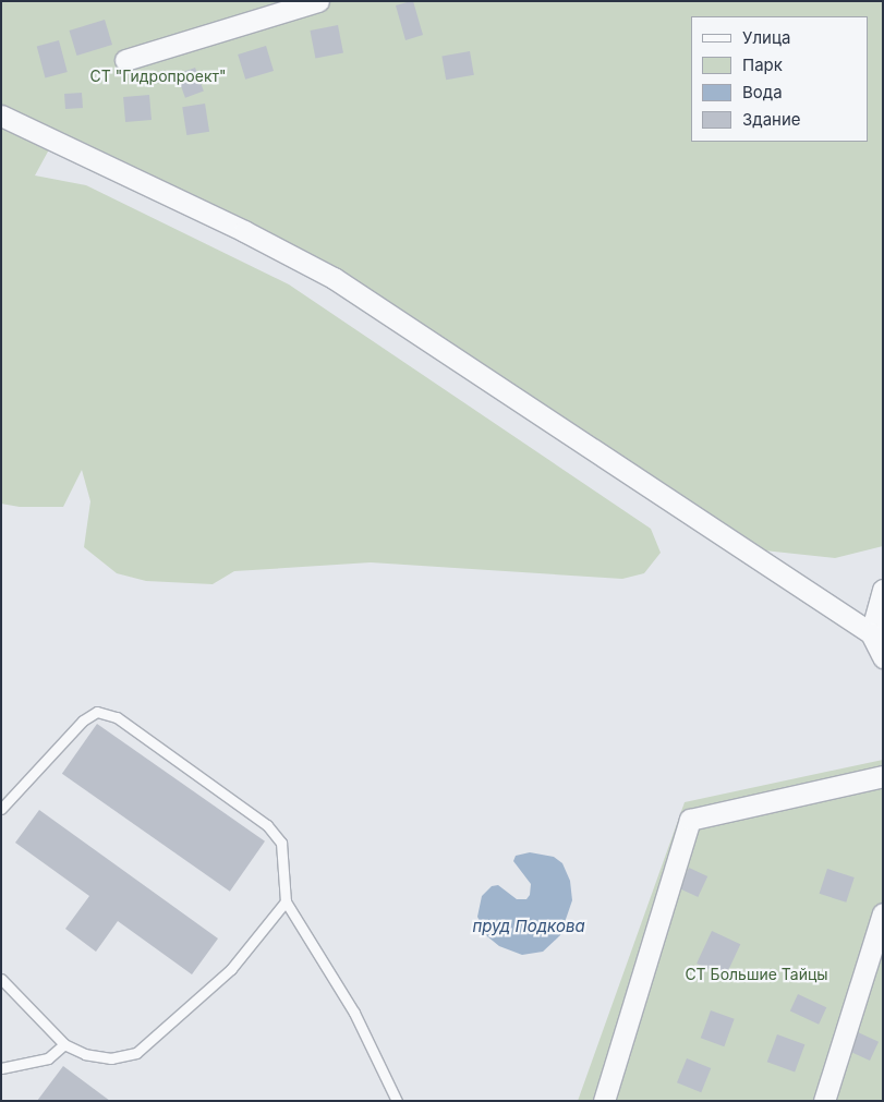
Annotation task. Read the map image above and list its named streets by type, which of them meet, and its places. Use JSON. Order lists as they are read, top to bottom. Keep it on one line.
{"water":["пруд Подкова"],"parks":["СТ \"Гидропроект\"","СТ Большие Тайцы"],"legend":["Улица","Парк","Вода","Здание"]}
